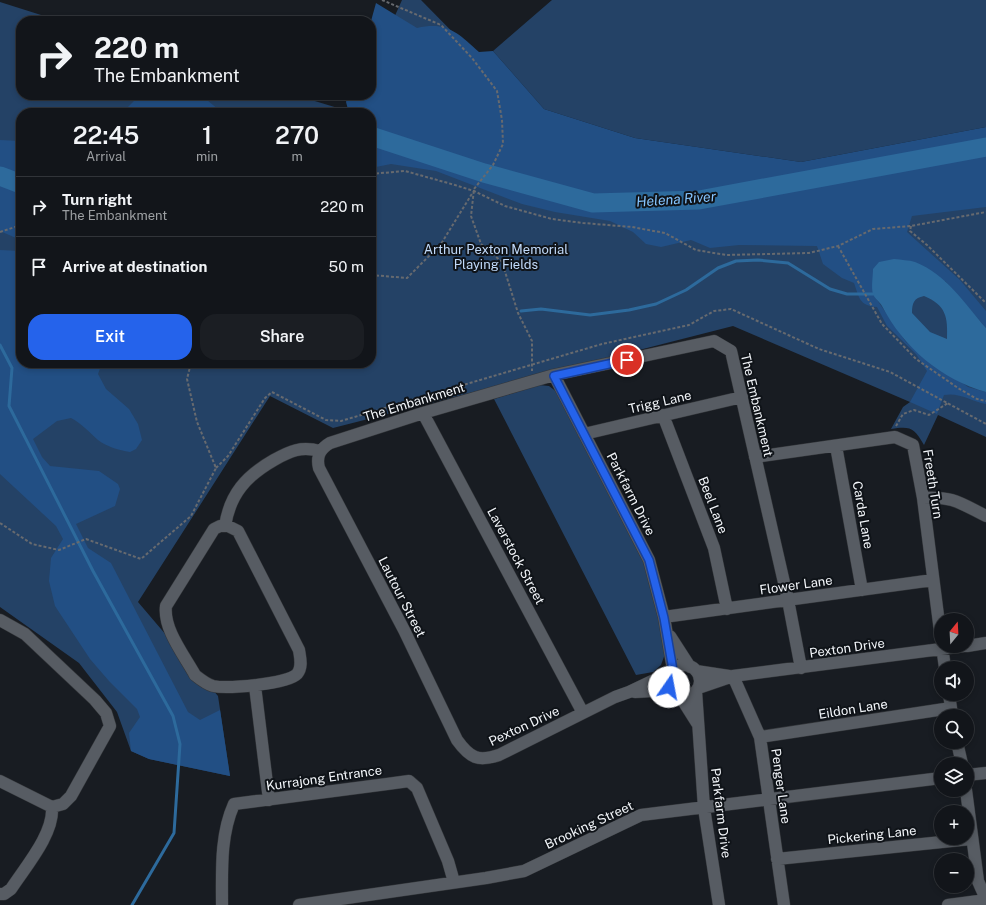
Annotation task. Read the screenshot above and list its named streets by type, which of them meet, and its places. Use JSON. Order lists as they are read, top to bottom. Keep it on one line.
{"streets":{"street":["The Embankment","Trigg Lane","Freeth Turn","Parkfarm Drive","Beel Lane","Carda Lane","Laverstock Street","Flower Lane","Lautour Street","Pexton Drive","Eildon Lane","Kurrajong Entrance","Penger Lane","Brooking Street","Pickering Lane"]},"crossings":[["The Embankment","Trigg Lane"],["The Embankment","Parkfarm Drive"],["The Embankment","Laverstock Street"],["The Embankment","Flower Lane"],["The Embankment","Lautour Street"],["The Embankment","Pexton Drive"],["Trigg Lane","Parkfarm Drive"],["Trigg Lane","Beel Lane"],["Freeth Turn","Flower Lane"],["Parkfarm Drive","Flower Lane"],["Parkfarm Drive","Pexton Drive"],["Parkfarm Drive","Brooking Street"],["Beel Lane","Flower Lane"],["Carda Lane","Flower Lane"],["Laverstock Street","Pexton Drive"],["Lautour Street","Pexton Drive"],["Pexton Drive","Penger Lane"],["Eildon Lane","Penger Lane"],["Kurrajong Entrance","Brooking Street"],["Penger Lane","Brooking Street"],["Penger Lane","Pickering Lane"]],"water":["Helena River"],"parks":["Arthur Pexton Memorial Playing Fields"],"north":"top","page":{"turn":["220 m","The Embankment"],"eta":["22:45","Arrival","1","min","270","m"],"list":[{"name":"Turn right","note":"The Embankment","value":"220 m"},{"name":"Arrive at destination","value":"50 m"}],"buttons":["Exit","Share"],"map_buttons":["+","−"]}}
